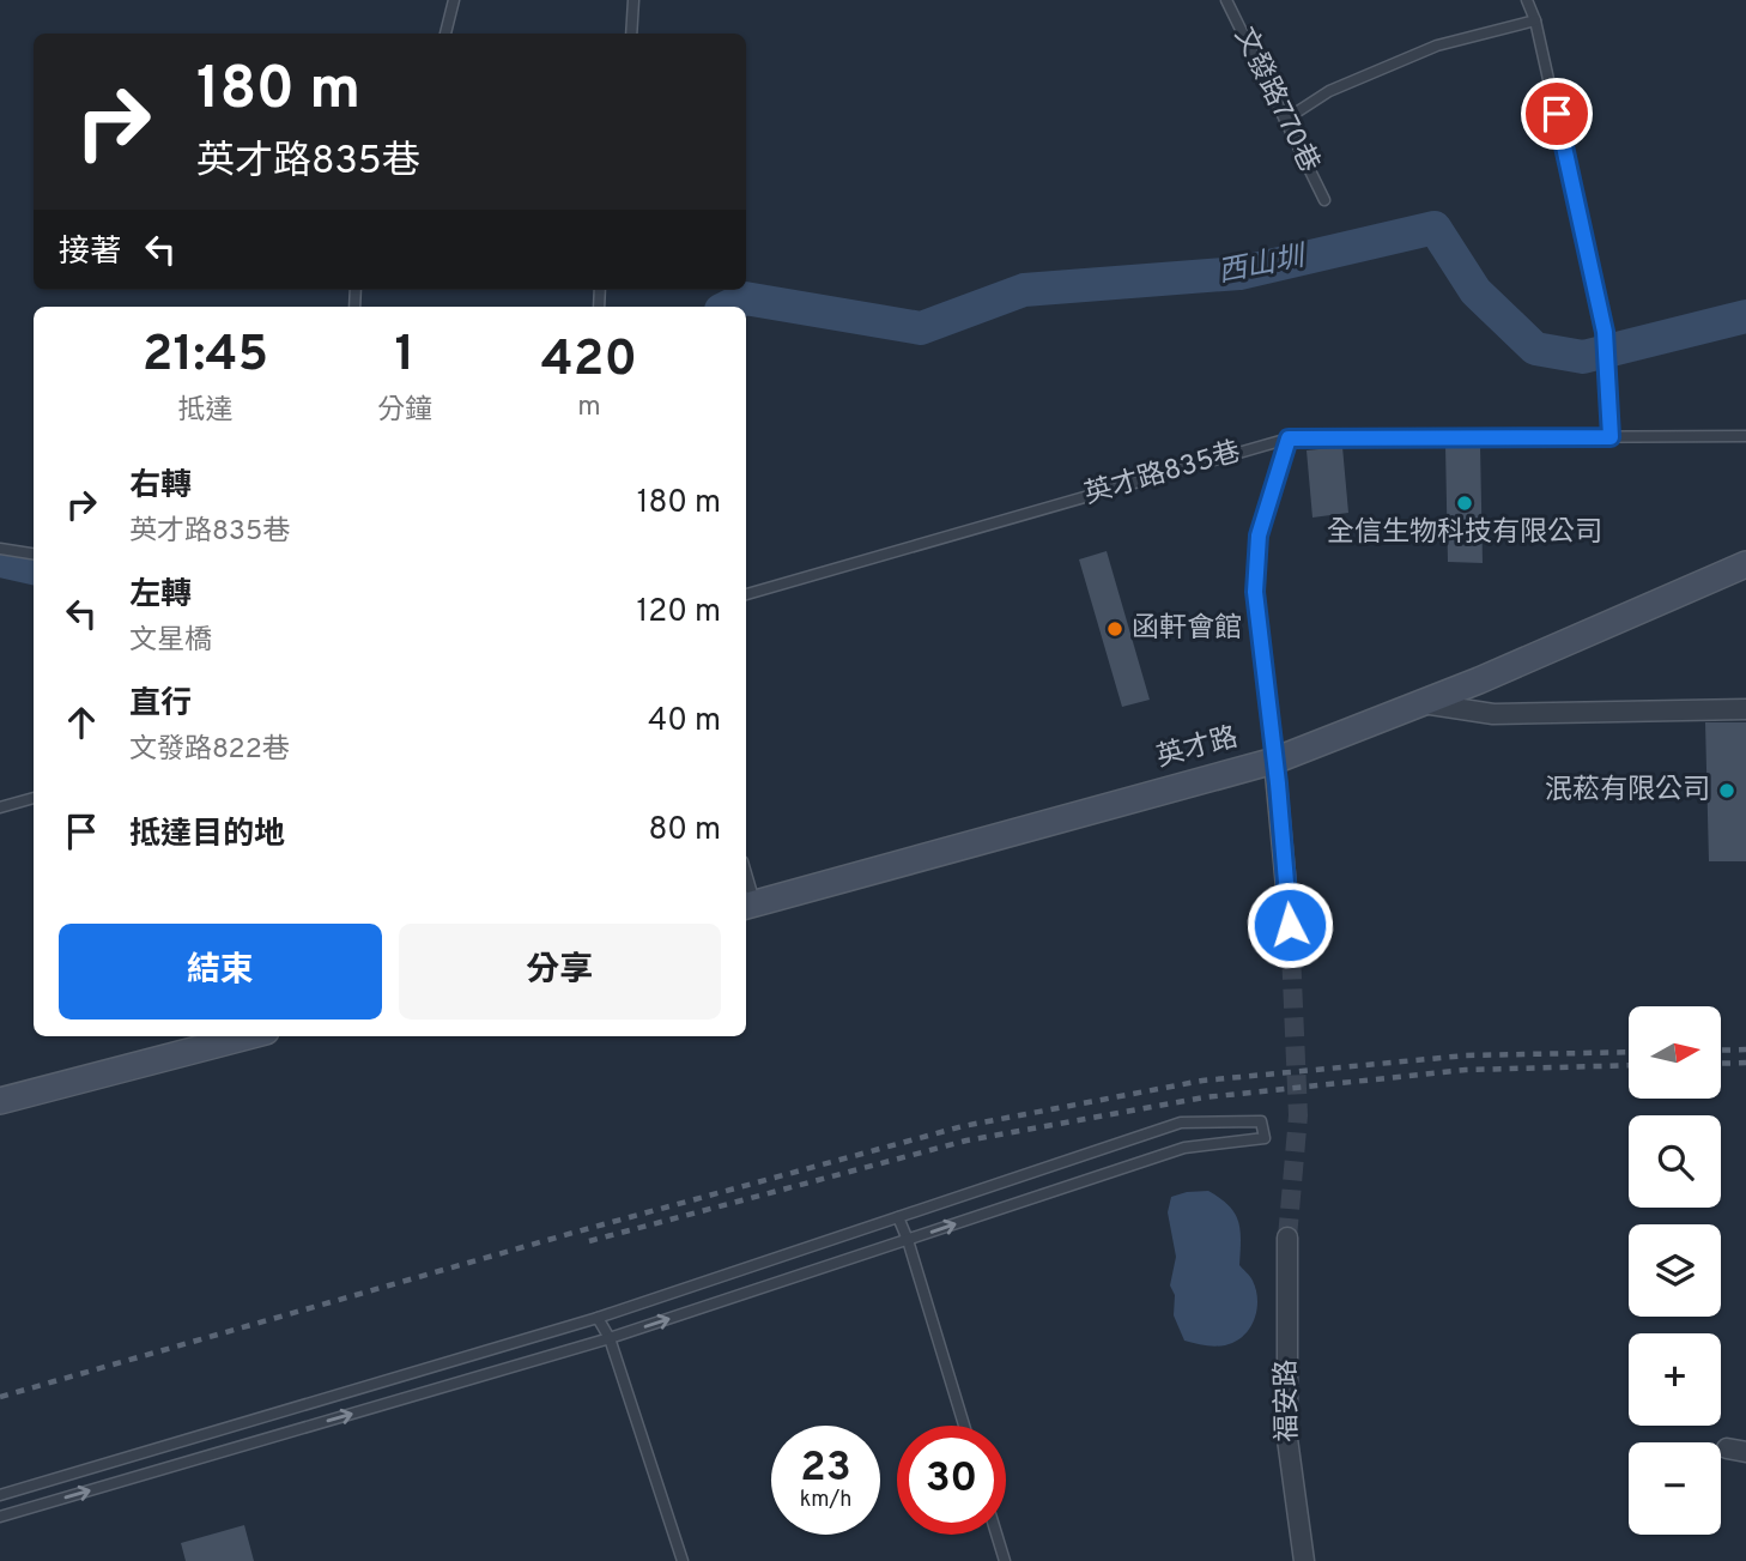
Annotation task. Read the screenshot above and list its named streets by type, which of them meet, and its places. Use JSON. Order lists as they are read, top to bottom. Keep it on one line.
{"streets":{"street":["英才路","福安路"],"lane":["文發路770巷","英才路835巷"]},"water":["西山圳"],"places":["全信生物科技有限公司","函軒會館","泯菘有限公司"],"north":"right","page":{"turn":["180 m","英才路835巷"],"then":"接著","eta":["21:45","抵達","1","分鐘","420","m"],"list":[{"name":"右轉","note":"英才路835巷","value":"180 m"},{"name":"左轉","note":"文星橋","value":"120 m"},{"name":"直行","note":"文發路822巷","value":"40 m"},{"name":"抵達目的地","value":"80 m"}],"buttons":["結束","分享"],"map_buttons":["+","−"],"speed":"23 km/h","limit":"30"}}
